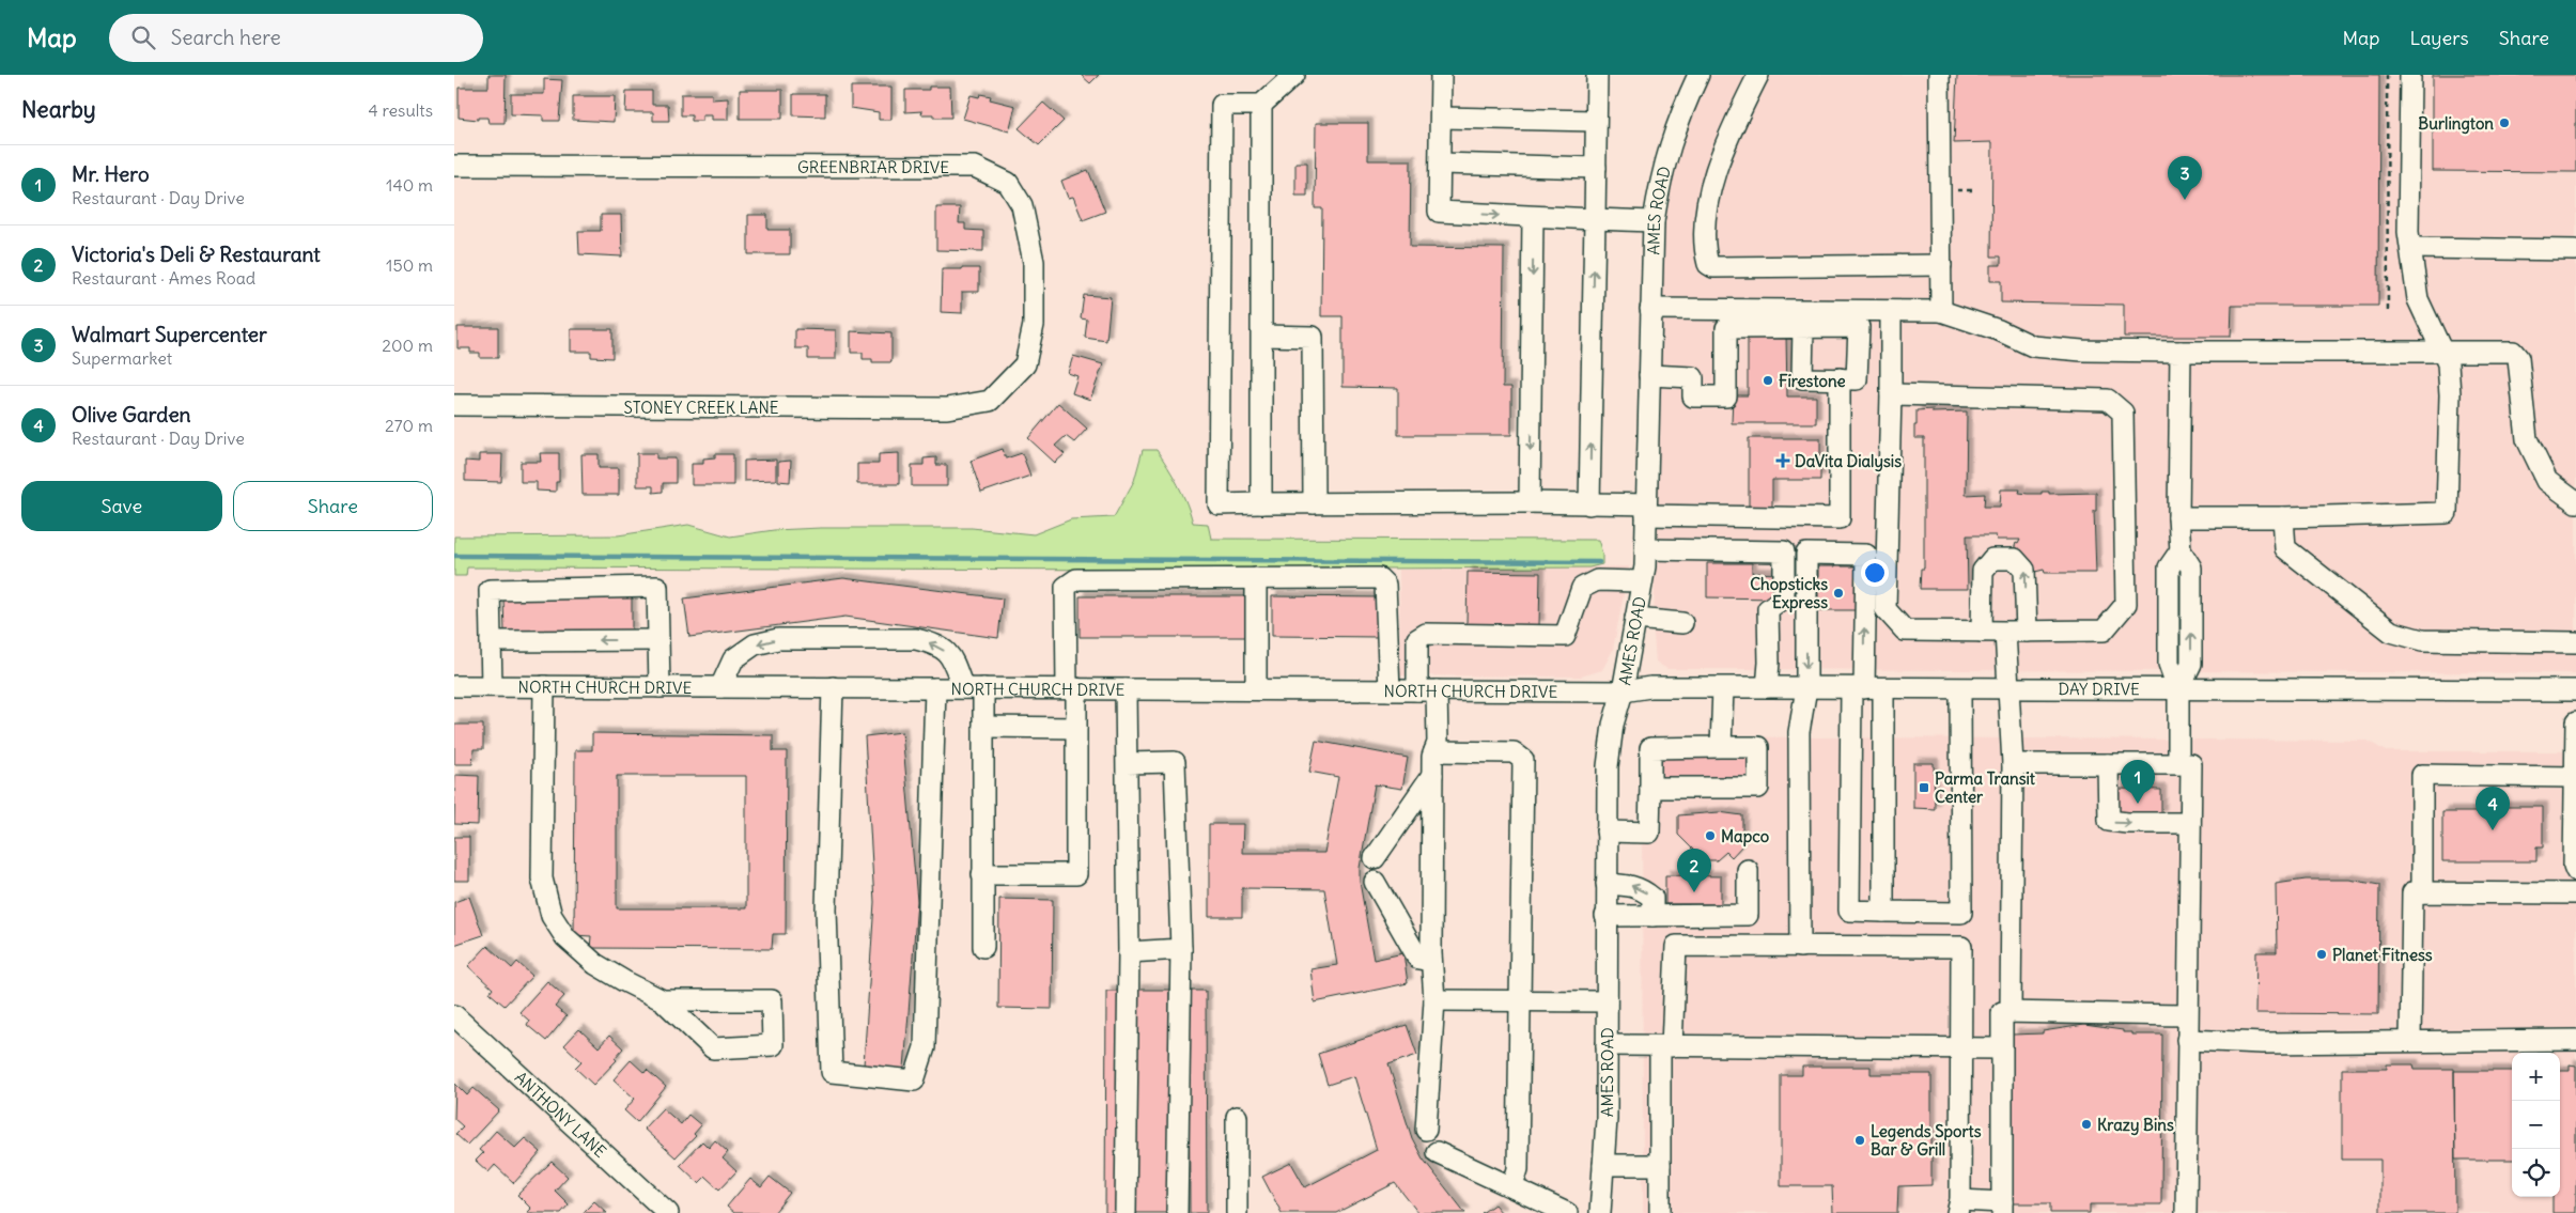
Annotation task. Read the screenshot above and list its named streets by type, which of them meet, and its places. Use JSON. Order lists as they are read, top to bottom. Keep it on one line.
{"streets":{"street":["GREENBRIAR DRIVE","AMES ROAD","STONEY CREEK LANE","NORTH CHURCH DRIVE","DAY DRIVE","ANTHONY LANE"]},"crossings":[["GREENBRIAR DRIVE","STONEY CREEK LANE"],["AMES ROAD","NORTH CHURCH DRIVE"],["AMES ROAD","DAY DRIVE"],["NORTH CHURCH DRIVE","DAY DRIVE"]],"places":{"other":["Burlington","Firestone","Chopsticks Express","Mapco","Planet Fitness","Krazy Bins","Legends Sports Bar & Grill"],"health":["DaVita Dialysis"],"transit":["Parma Transit Center"]},"page":{"header":"Map","search":"Search here","nav":["Map","Layers","Share"],"heading":["Nearby","4 results"],"list":[{"mark":"1","name":"Mr. Hero","note":"Restaurant · Day Drive","value":"140 m"},{"mark":"2","name":"Victoria's Deli & Restaurant","note":"Restaurant · Ames Road","value":"150 m"},{"mark":"3","name":"Walmart Supercenter","note":"Supermarket","value":"200 m"},{"mark":"4","name":"Olive Garden","note":"Restaurant · Day Drive","value":"270 m"}],"pins":["3","1","4","2"],"buttons":["Save","Share"],"map_buttons":["+","−"]}}
